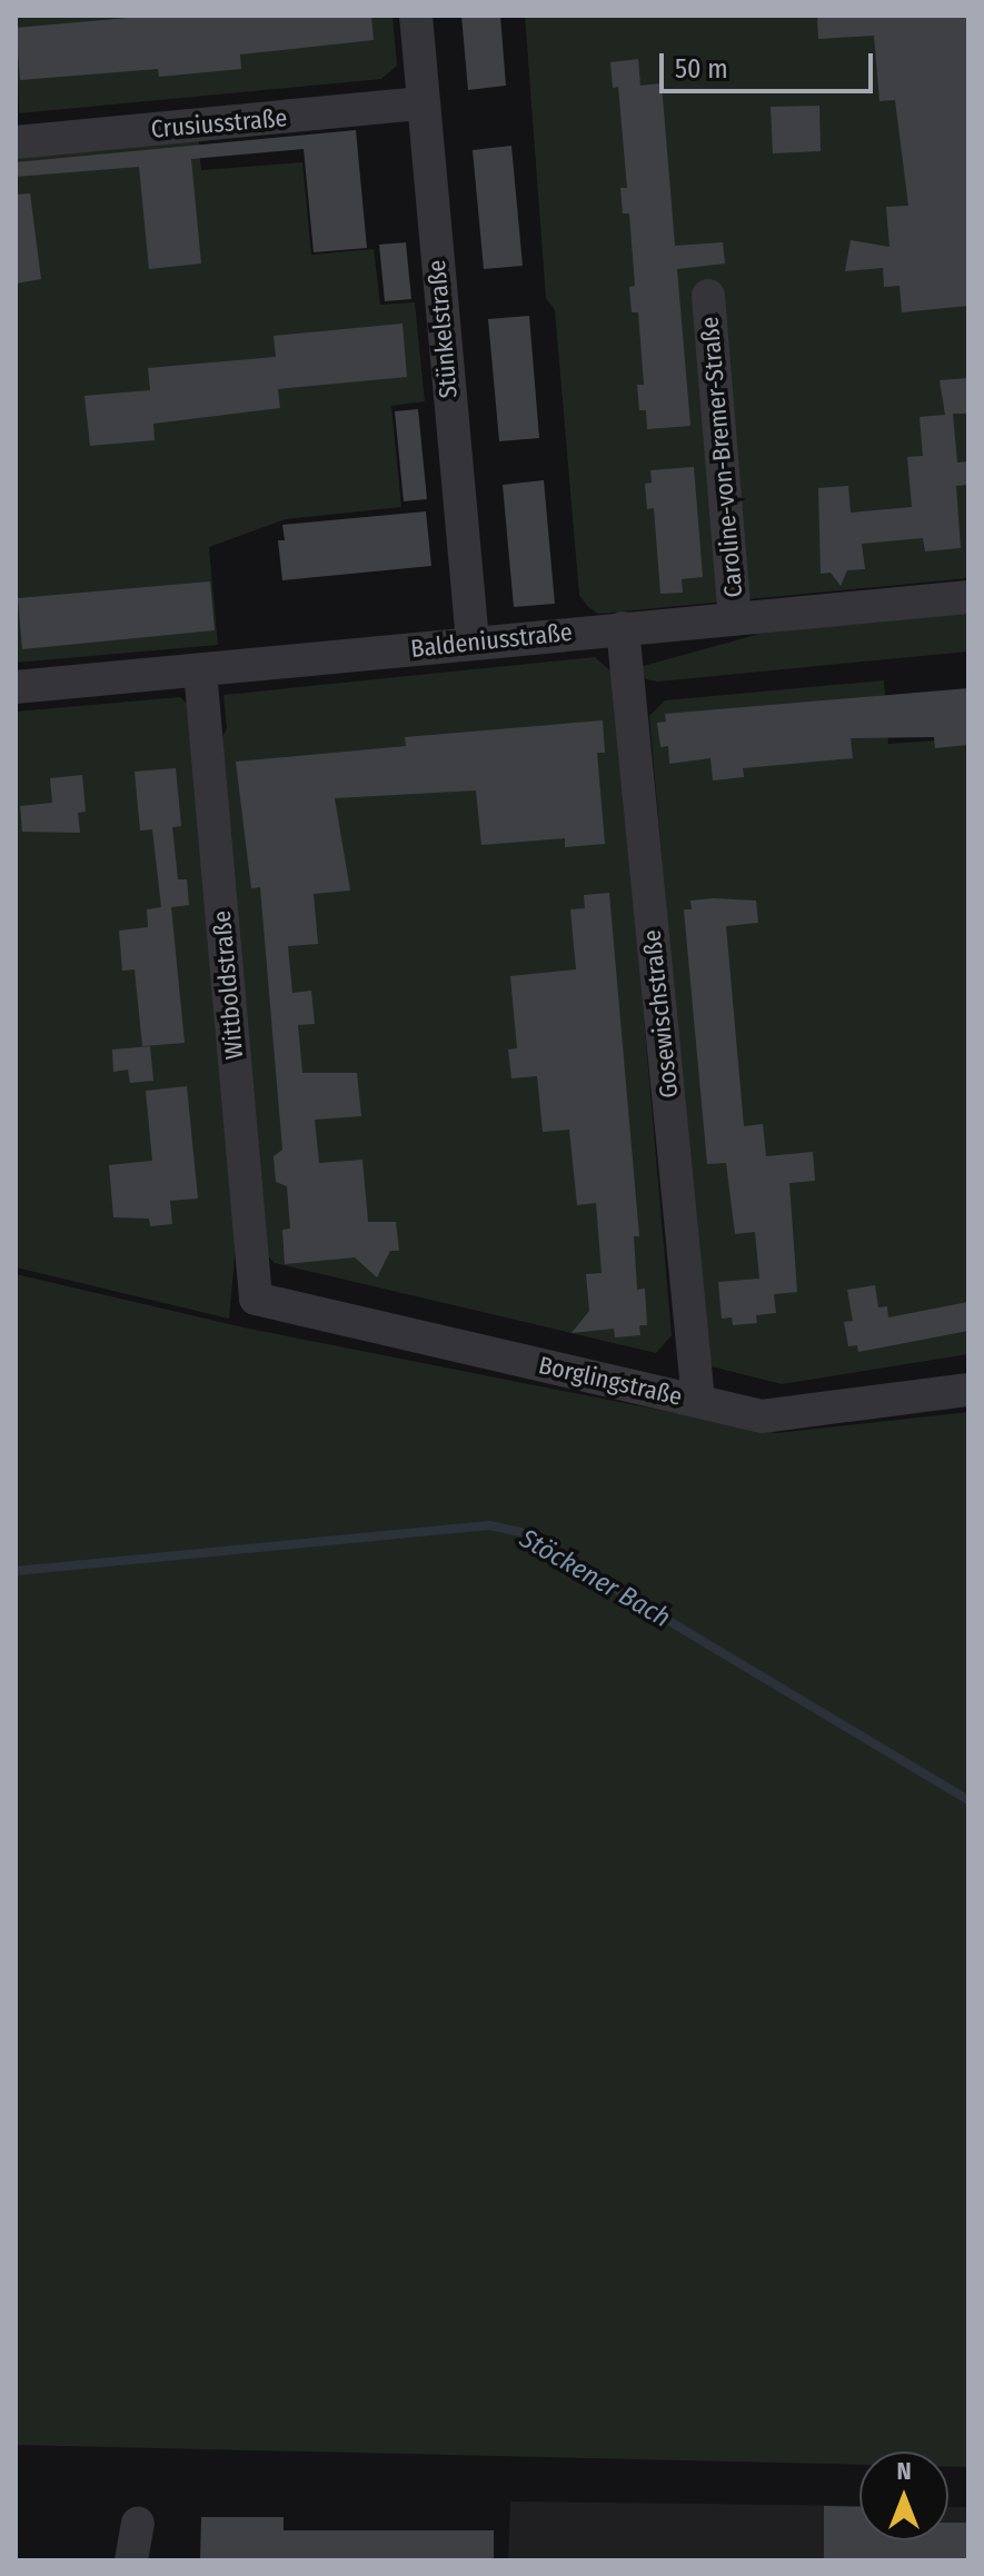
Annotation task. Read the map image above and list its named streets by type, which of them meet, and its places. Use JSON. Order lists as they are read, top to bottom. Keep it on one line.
{"streets":{"street":["Crusiusstraße","Stünkelstraße","Caroline-von-Bremer-Straße","Baldeniusstraße","Wittboldstraße","Gosewischstraße","Borglingstraße"]},"crossings":[["Crusiusstraße","Stünkelstraße"],["Stünkelstraße","Baldeniusstraße"],["Caroline-von-Bremer-Straße","Baldeniusstraße"],["Baldeniusstraße","Wittboldstraße"],["Baldeniusstraße","Gosewischstraße"],["Wittboldstraße","Borglingstraße"],["Gosewischstraße","Borglingstraße"]],"water":["Stöckener Bach"],"scale_bar":"50 m","north":"top"}
